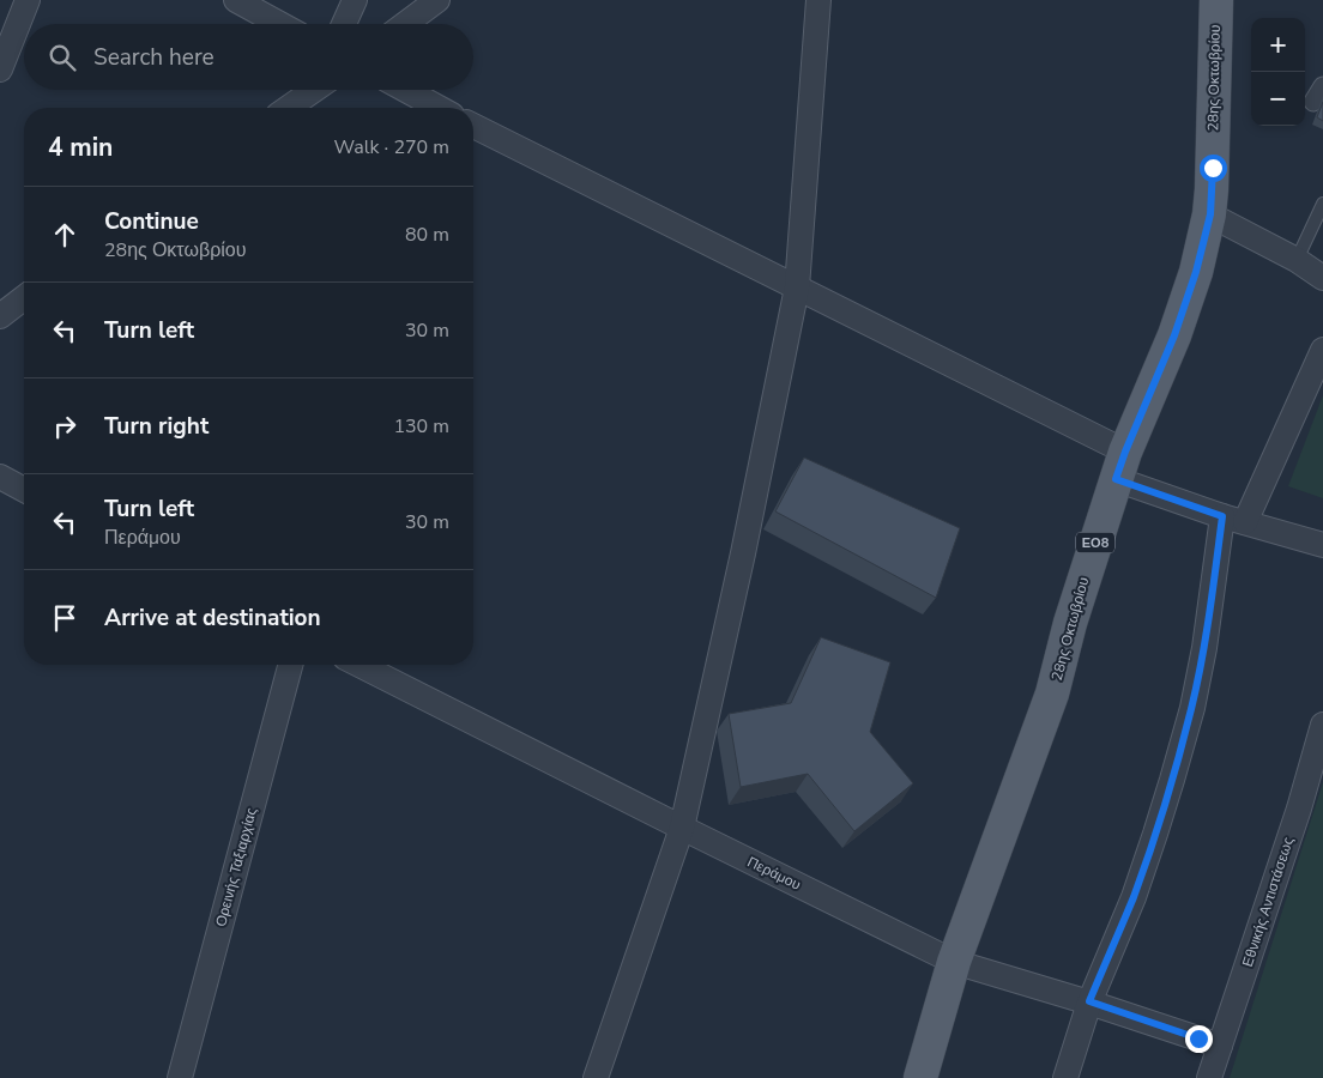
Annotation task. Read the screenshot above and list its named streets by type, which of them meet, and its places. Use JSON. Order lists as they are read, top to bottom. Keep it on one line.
{"streets":{"main road":["28ης Οκτωβρίου","ΕΟ8"],"street":["Ορεινής Ταξιαρχίας","Περάμου","Εθνικής Αντιστάσεως"]},"crossings":[["28ης Οκτωβρίου","Περάμου"],["Περάμου","Εθνικής Αντιστάσεως"]],"page":{"map_buttons":["+","−"],"search":"Search here","heading":["4 min","Walk · 270 m"],"list":[["Continue","28ης Οκτωβρίου","80 m"],["Turn left","30 m"],["Turn right","130 m"],["Turn left","Περάμου","30 m"],"Arrive at destination"]}}
